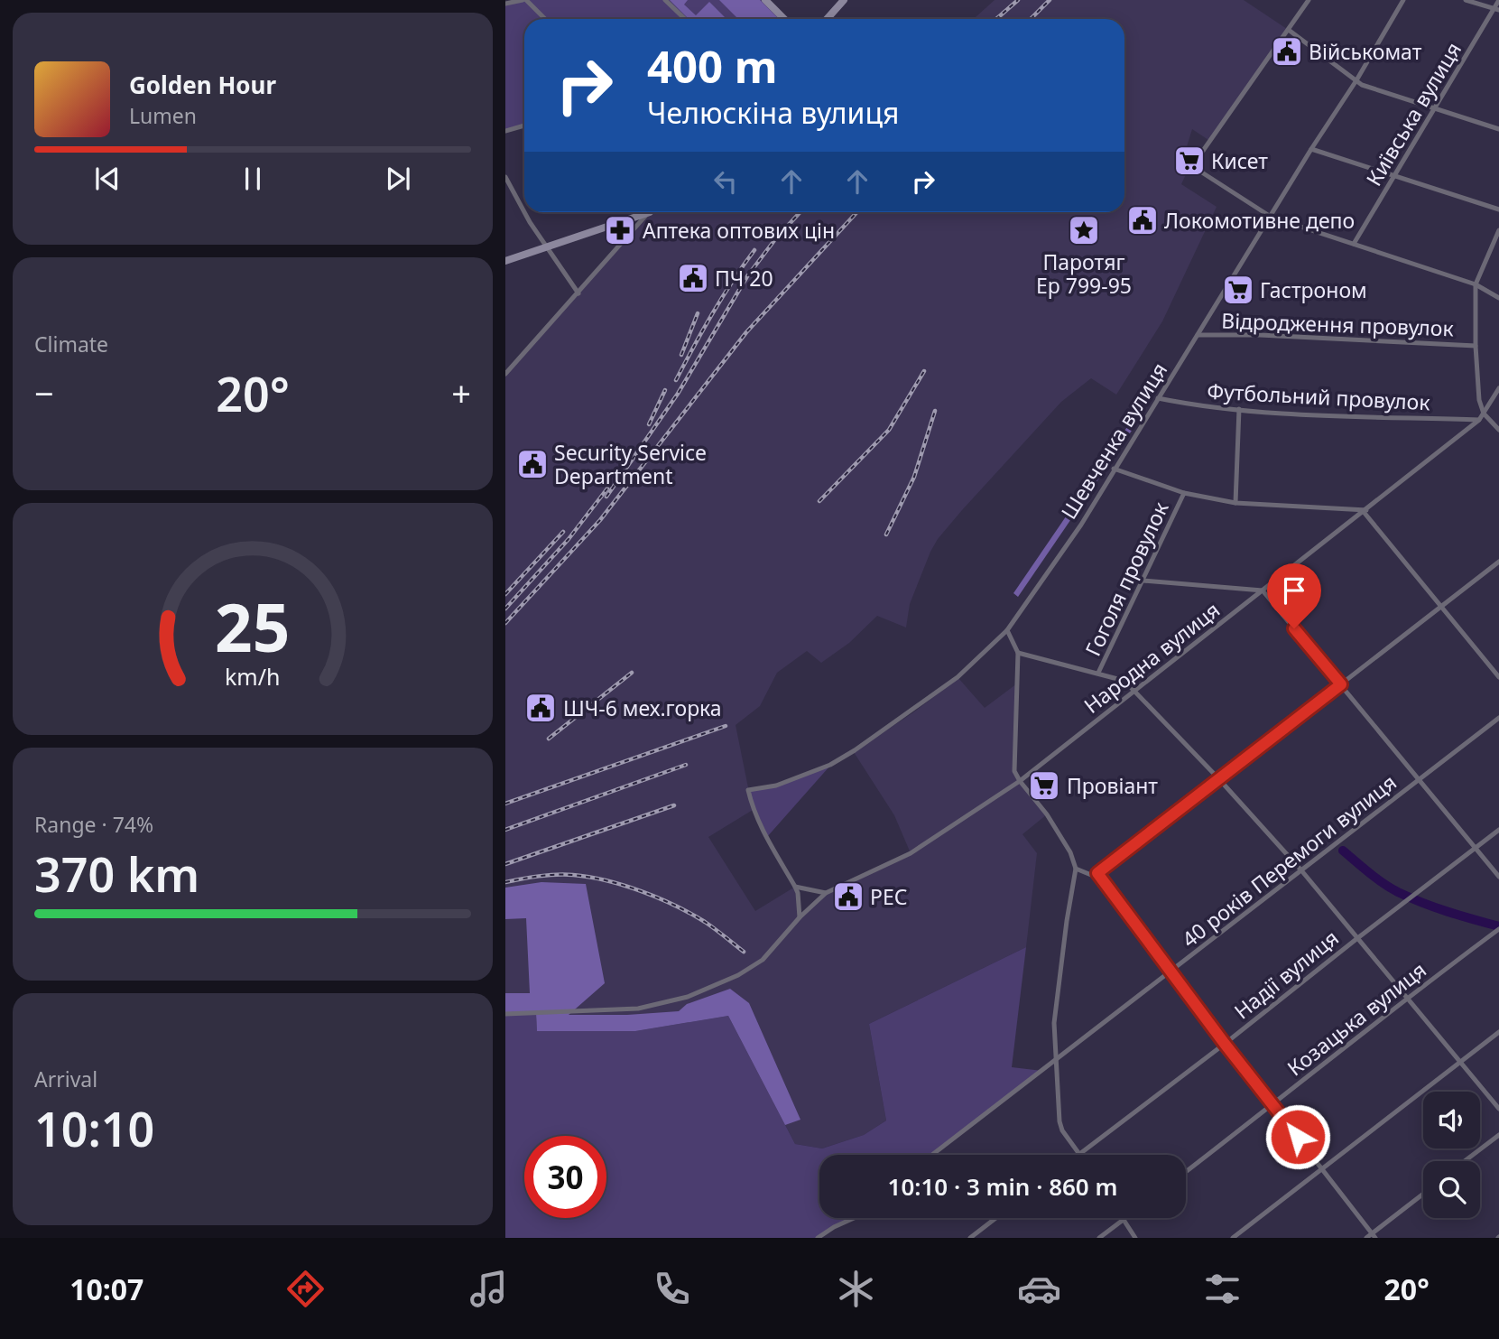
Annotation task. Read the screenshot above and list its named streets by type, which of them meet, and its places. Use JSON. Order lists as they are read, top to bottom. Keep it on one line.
{"streets":{"street":["Київська вулиця","Відродження провулок","Футбольний провулок","Шевченка вулиця","Гоголя провулок","Народна вулиця","40 років Перемоги вулиця","Надії вулиця","Козацька вулиця"]},"crossings":[["Відродження провулок","Шевченка вулиця"],["Футбольний провулок","Шевченка вулиця"],["Футбольний провулок","Народна вулиця"],["Гоголя провулок","Народна вулиця"]],"places":{"public building":["Військомат","Локомотивне депо","ПЧ 20","Security Service Department","ШЧ-6 мех.горка","РЕС"],"supermarket":["Кисет","Гастроном","Провіант"],"pharmacy":["Аптека оптових цін"],"place":["Паротяг Ер 799-95"]},"page":{"turn":["400 m","Челюскіна вулиця"],"song":["Golden Hour","Lumen"],"tile":["Climate",["Range · 74%","370 km"],["Arrival","10:10"]],"heat":["−","20°","+"],"limit":"30","trip":"10:10 · 3 min · 860 m","tabs":["10:07","20°"],"gauge":["25","km/h"]}}
